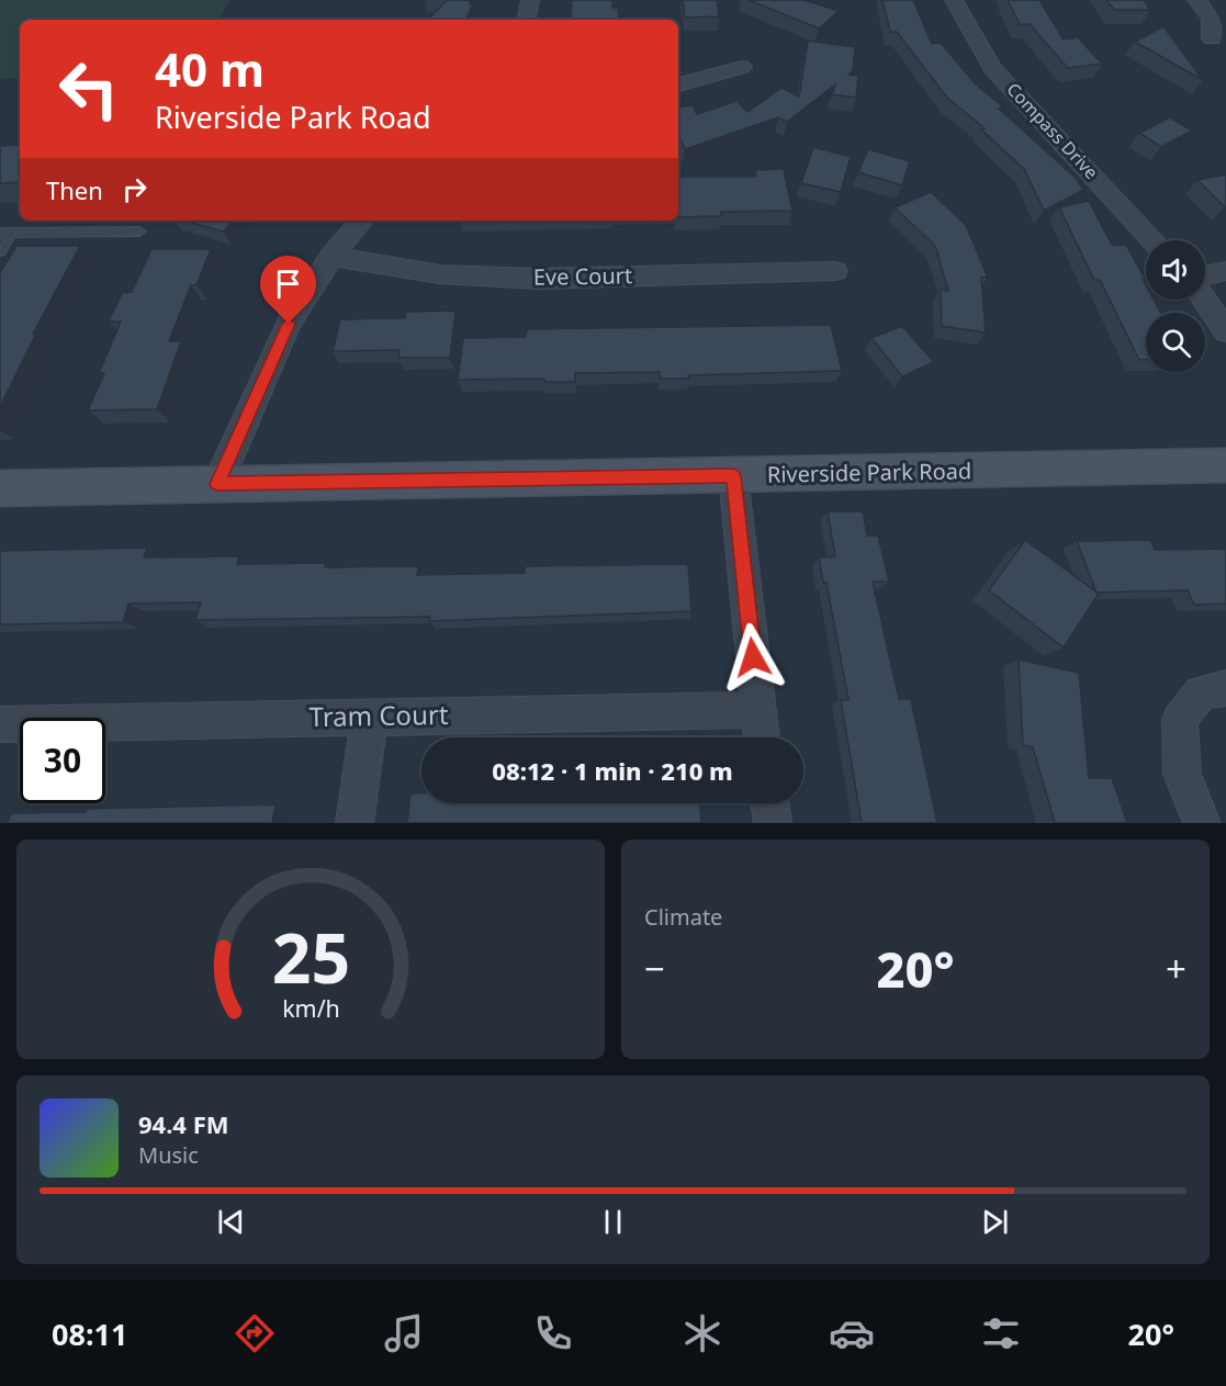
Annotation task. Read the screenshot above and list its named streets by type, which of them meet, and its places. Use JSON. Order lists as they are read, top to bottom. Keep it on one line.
{"streets":{"street":["Compass Drive","Eve Court","Riverside Park Road","Tram Court"]},"page":{"turn":["40 m","Riverside Park Road"],"then":"Then","limit":"30","trip":"08:12 · 1 min · 210 m","tile":"Climate","heat":["−","20°","+"],"song":["94.4 FM","Music"],"tabs":["08:11","20°"],"gauge":["25","km/h"]}}
